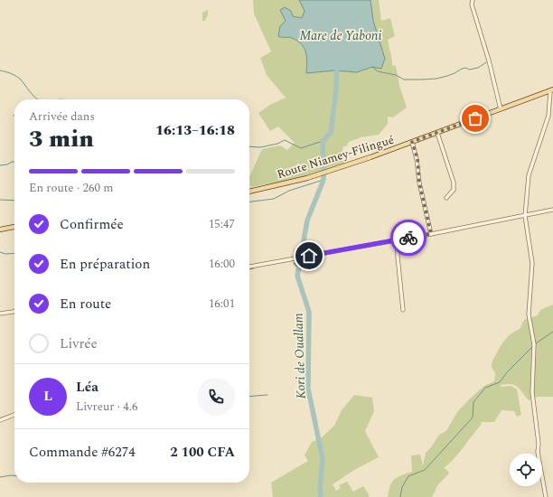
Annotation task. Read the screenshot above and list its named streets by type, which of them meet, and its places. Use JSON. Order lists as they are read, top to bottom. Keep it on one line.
{"streets":{"main road":["Route Niamey-Filingué"]},"water":["Mare de Yaboni","Kori de Ouallam"],"page":{"heading":["3 min","Arrivée dans","16:13–16:18"],"panel":["Léa","Livreur · 4.6","Commande #6274","2 100 CFA"],"bar":"En route · 260 m","list":[["Confirmée","15:47"],["En préparation","16:00"],["En route","16:01"],"Livrée"],"round":"L"}}
